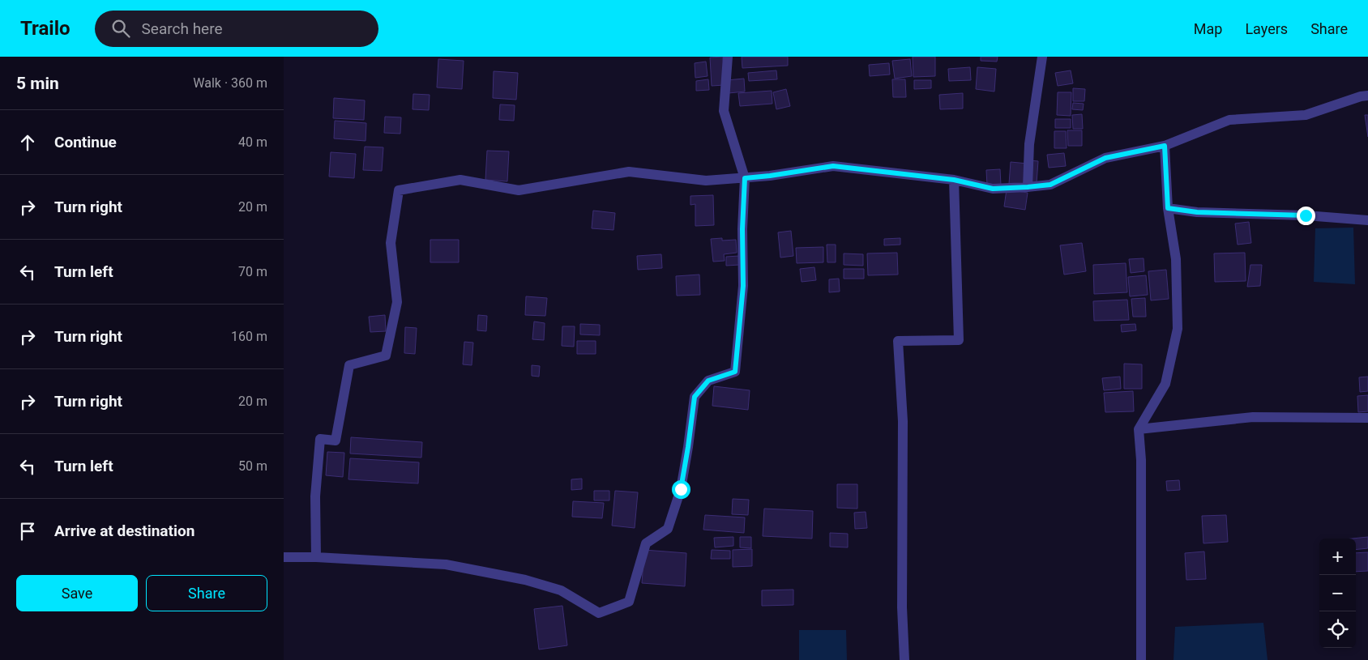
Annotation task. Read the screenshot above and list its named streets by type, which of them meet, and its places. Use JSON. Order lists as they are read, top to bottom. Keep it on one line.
{"page":{"header":"Trailo","search":"Search here","nav":["Map","Layers","Share"],"heading":["5 min","Walk · 360 m"],"list":[["Continue","40 m"],["Turn right","20 m"],["Turn left","70 m"],["Turn right","160 m"],["Turn right","20 m"],["Turn left","50 m"],"Arrive at destination"],"map_buttons":["+","−"],"buttons":["Save","Share"]}}
